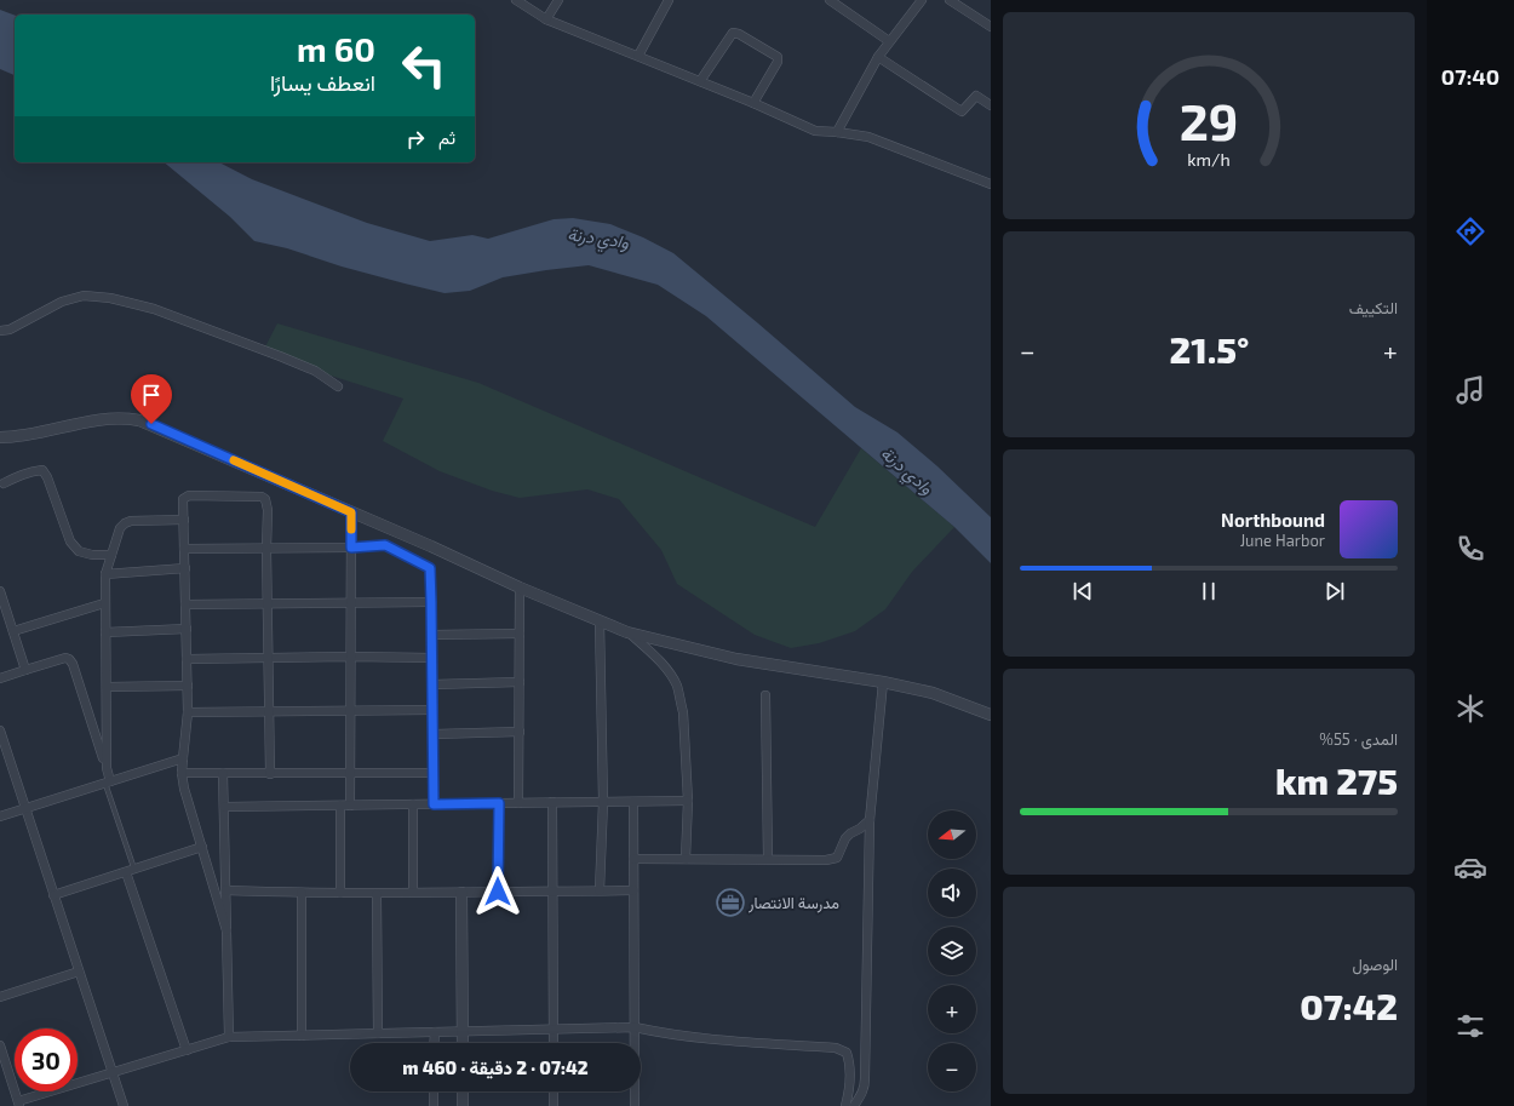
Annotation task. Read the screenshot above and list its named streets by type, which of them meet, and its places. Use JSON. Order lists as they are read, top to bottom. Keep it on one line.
{"water":["وادي درنة"],"places":{"office":["مدرسة الانتصار"]},"north":"left","page":{"tabs":"07:40","turn":["60 m","انعطف يسارًا"],"then":"ثم","tile":["التكييف",["المدى · 55%","275 km"],["الوصول","07:42"]],"heat":["−","21.5°","+"],"song":["Northbound","June Harbor"],"map_buttons":["+","−"],"limit":"30","trip":"07:42 · 2 دقيقة · 460 m","gauge":["29","km/h"]}}
